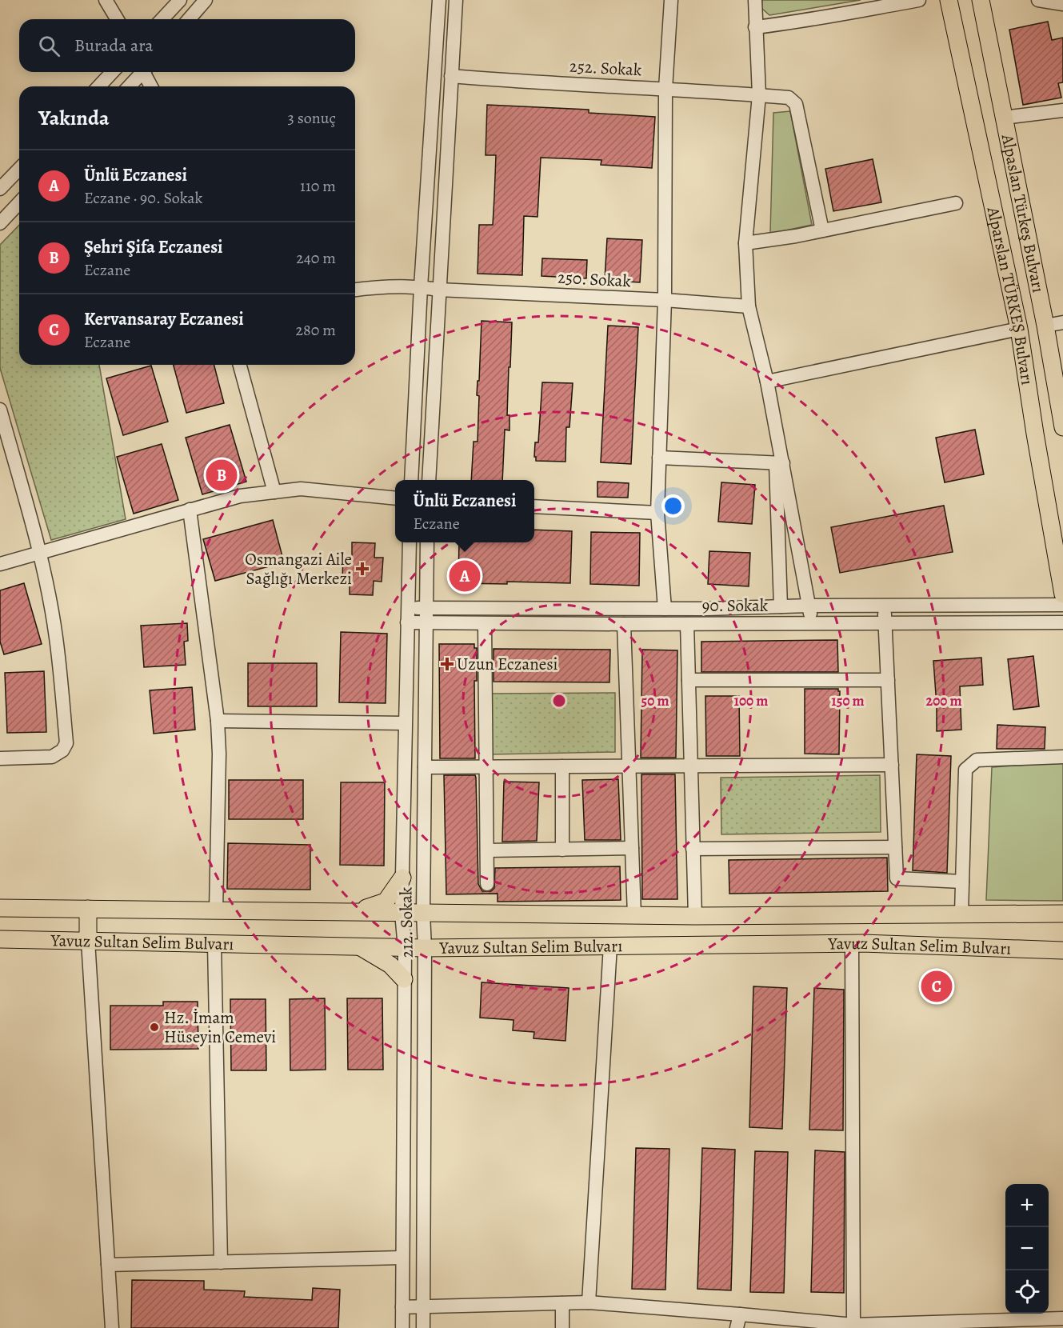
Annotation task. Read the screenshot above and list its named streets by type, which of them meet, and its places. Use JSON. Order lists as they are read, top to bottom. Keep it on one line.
{"streets":{"main road":["Alpaslan Türkeş Bulvarı","Alparslan TÜRKEŞ Bulvarı","Yavuz Sultan Selim Bulvarı"],"street":["252. Sokak","250. Sokak","90. Sokak","212. Sokak"]},"crossings":[["90. Sokak","212. Sokak"],["212. Sokak","Yavuz Sultan Selim Bulvarı"]],"places":{"health":["Osmangazi Aile Sağlığı Merkezi","Uzun Eczanesi"],"other":["Hz. İmam Hüseyin Cemevi"]},"page":{"search":"Burada ara","heading":["Yakında","3 sonuç"],"list":[{"mark":"A","name":"Ünlü Eczanesi","note":"Eczane · 90. Sokak","value":"110 m"},{"mark":"B","name":"Şehri Şifa Eczanesi","note":"Eczane","value":"240 m"},{"mark":"C","name":"Kervansaray Eczanesi","note":"Eczane","value":"280 m"}],"pins":["B","A","C"],"popup":["Ünlü Eczanesi","Eczane"],"map_buttons":["+","−"]},"rings":["50 m","100 m","150 m","200 m"]}
